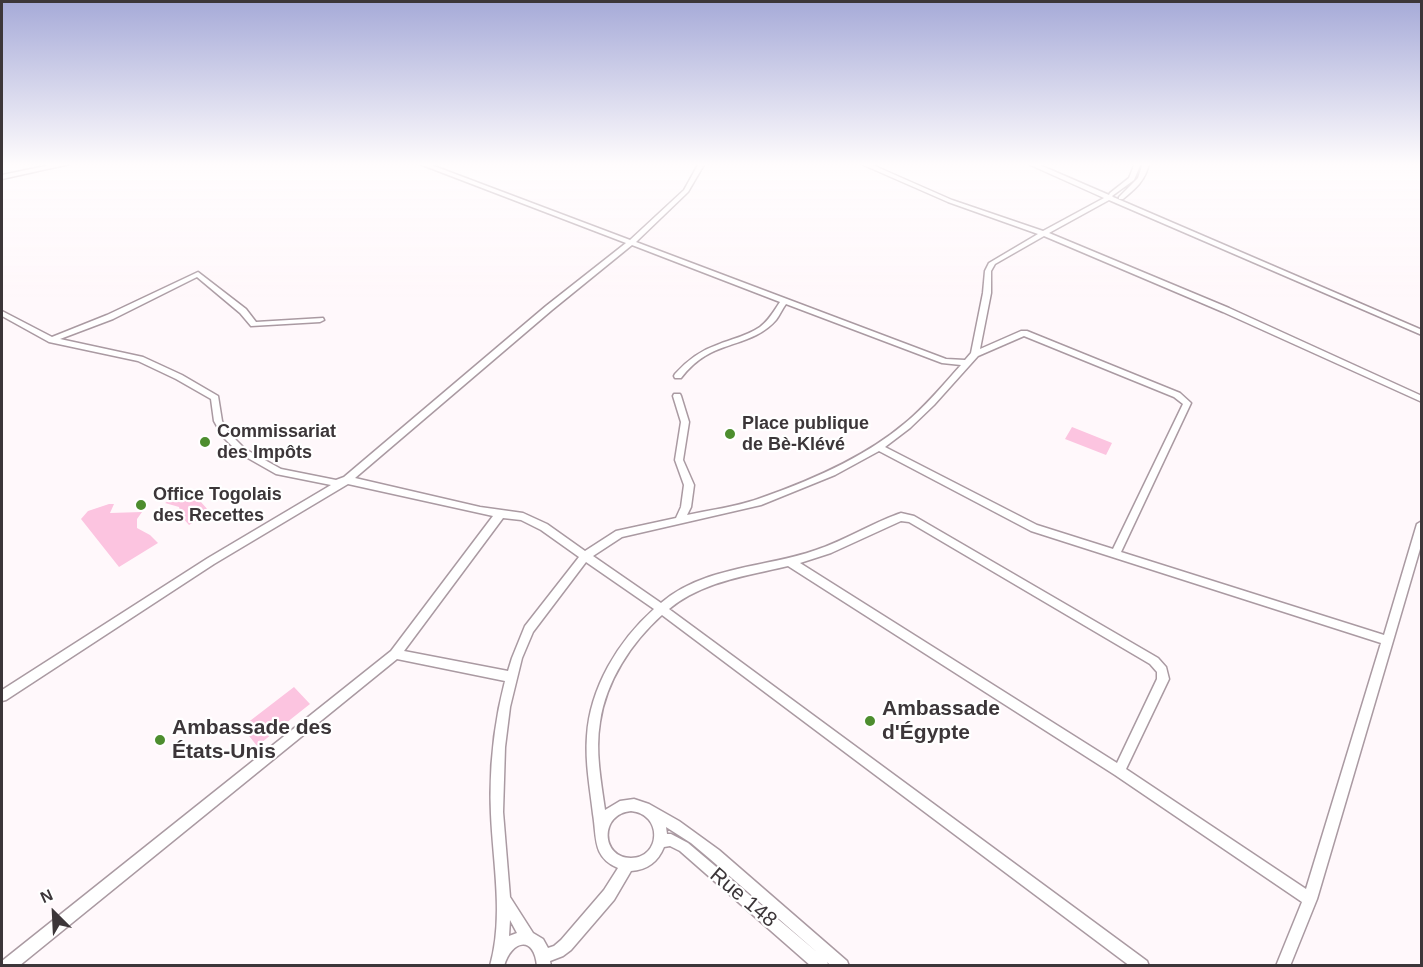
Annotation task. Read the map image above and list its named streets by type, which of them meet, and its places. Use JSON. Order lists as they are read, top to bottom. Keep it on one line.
{"streets":{"street":["Rue 148"]},"places":["Place publique de Bè-Klévé","Commissariat des Impôts","Office Togolais des Recettes","Ambassade d'Égypte","Ambassade des États-Unis"],"north":"top left"}
